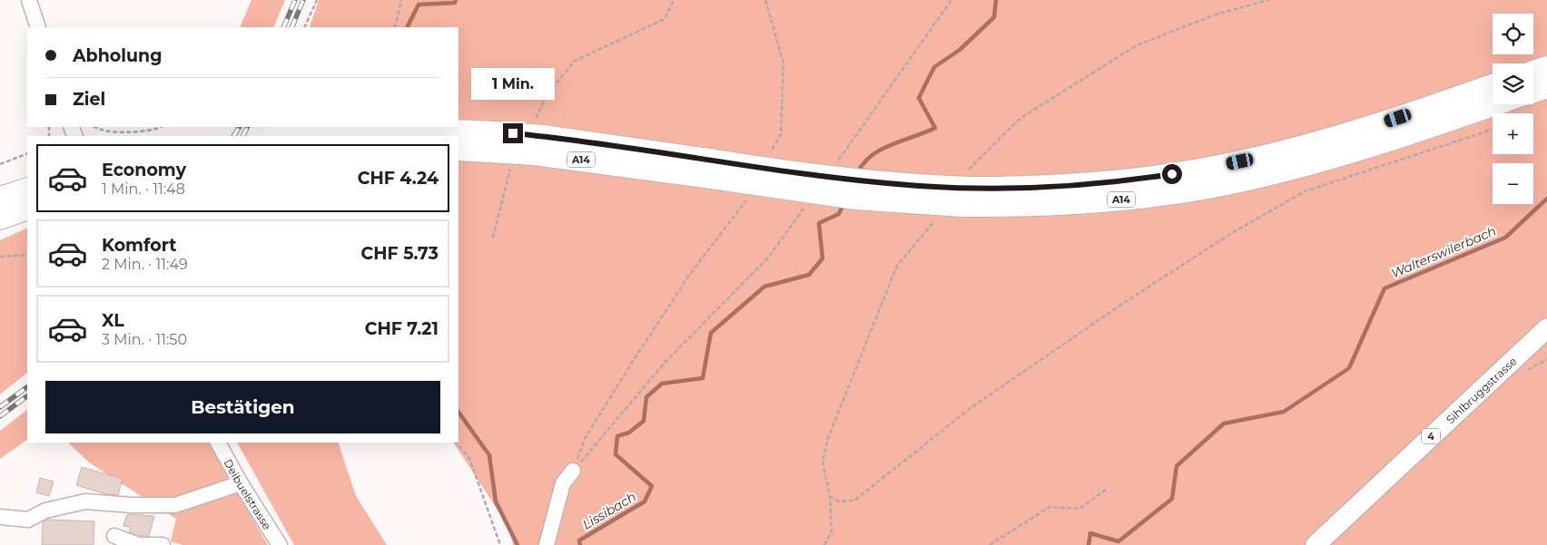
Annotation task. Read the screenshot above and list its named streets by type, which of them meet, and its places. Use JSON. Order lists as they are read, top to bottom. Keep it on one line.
{"streets":{"highway":["A14"],"main road":["Sihlbruggstrasse","4"],"street":["Deibuelstrasse"]},"water":["Walterswilerbach","Lissibach"],"page":{"map_buttons":["+","−"],"banner":["Abholung","Ziel"],"bubble":"1 Min.","list":[{"name":"Economy","note":"1 Min. · 11:48","value":"CHF 4.24"},{"name":"Komfort","note":"2 Min. · 11:49","value":"CHF 5.73"},{"name":"XL","note":"3 Min. · 11:50","value":"CHF 7.21"}],"buttons":"Bestätigen"}}
